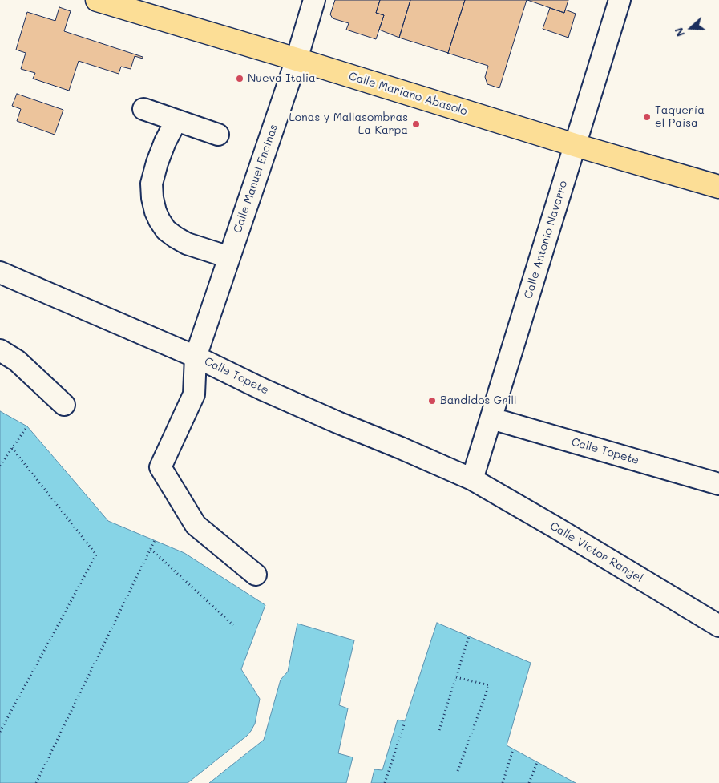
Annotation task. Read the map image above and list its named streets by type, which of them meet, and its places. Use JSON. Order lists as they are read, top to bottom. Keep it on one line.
{"streets":{"main road":["Calle Mariano Abasolo"],"street":["Calle Manuel Encinas","Calle Antonio Navarro","Calle Topete","Calle Victor Rangel"]},"crossings":[["Calle Mariano Abasolo","Calle Manuel Encinas"],["Calle Mariano Abasolo","Calle Antonio Navarro"],["Calle Manuel Encinas","Calle Topete"],["Calle Antonio Navarro","Calle Topete"],["Calle Antonio Navarro","Calle Victor Rangel"],["Calle Topete","Calle Victor Rangel"]],"places":["Nueva Italia","Taquería el Paisa","Lonas y Mallasombras La Karpa","Bandidos Grill"],"north":"left"}
